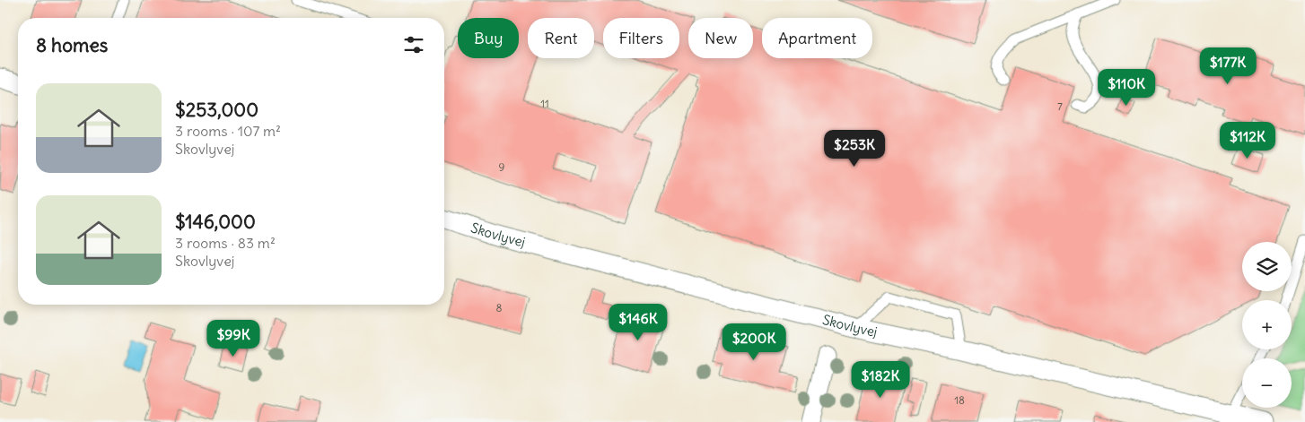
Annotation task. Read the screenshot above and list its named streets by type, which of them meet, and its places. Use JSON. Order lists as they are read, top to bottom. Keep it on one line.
{"streets":{"street":["Skovlyvej"]},"house_numbers":["11","7","9","8","18"],"page":{"chip":["Buy","Rent","Filters","New","Apartment"],"heading":"8 homes","price":["$177K","$110K","$112K","$253K","$146K","$99K","$200K","$182K"],"list":[{"name":"$253,000","note":"3 rooms · 107 m² · Skovlyvej"},{"name":"$146,000","note":"3 rooms · 83 m² · Skovlyvej"}],"map_buttons":["+","−"]}}
